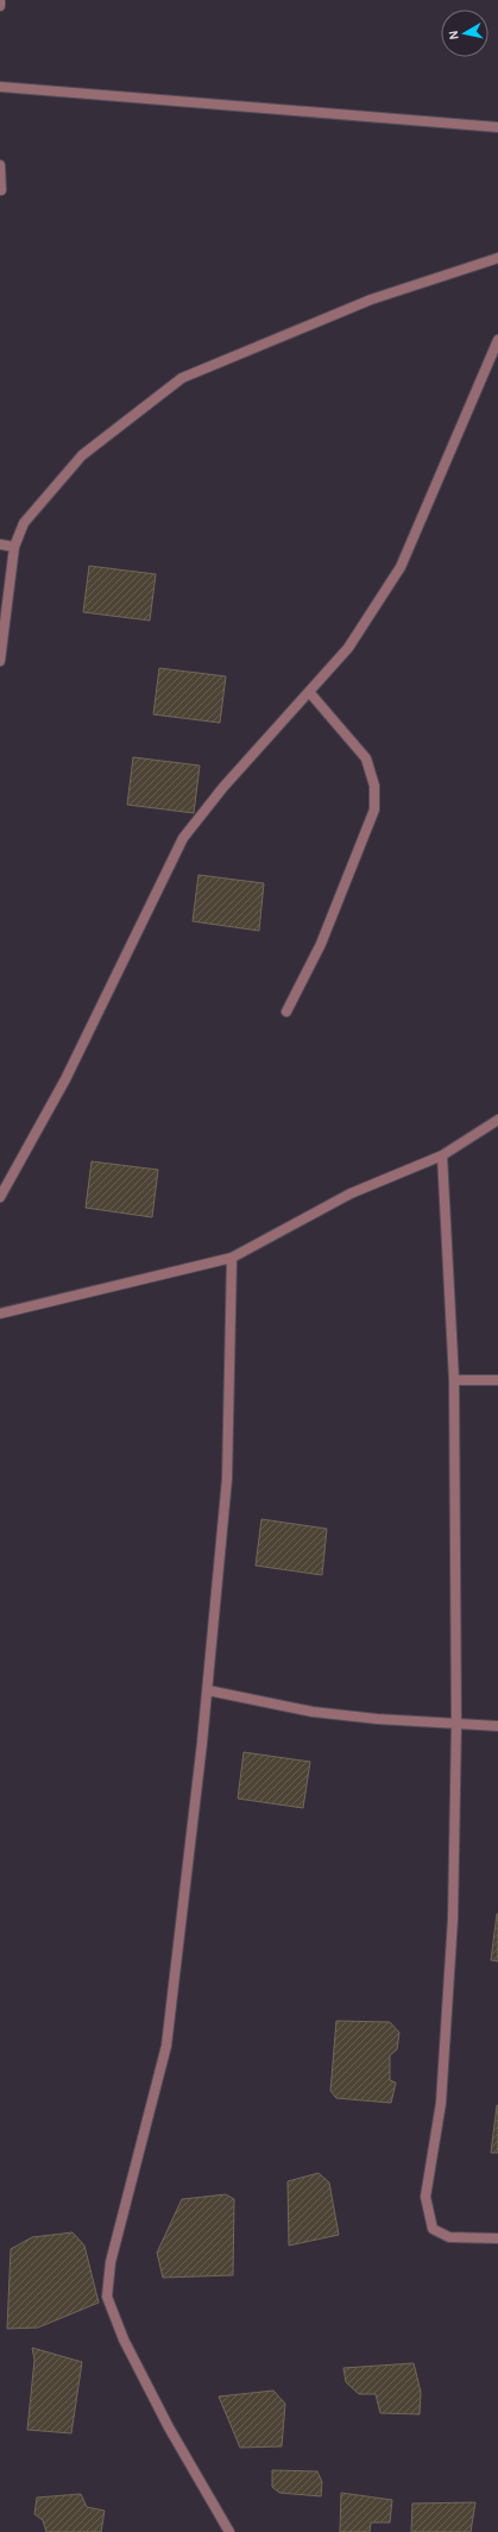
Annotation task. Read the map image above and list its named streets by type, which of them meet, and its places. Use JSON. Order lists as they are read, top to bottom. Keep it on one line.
{"north":"left"}
